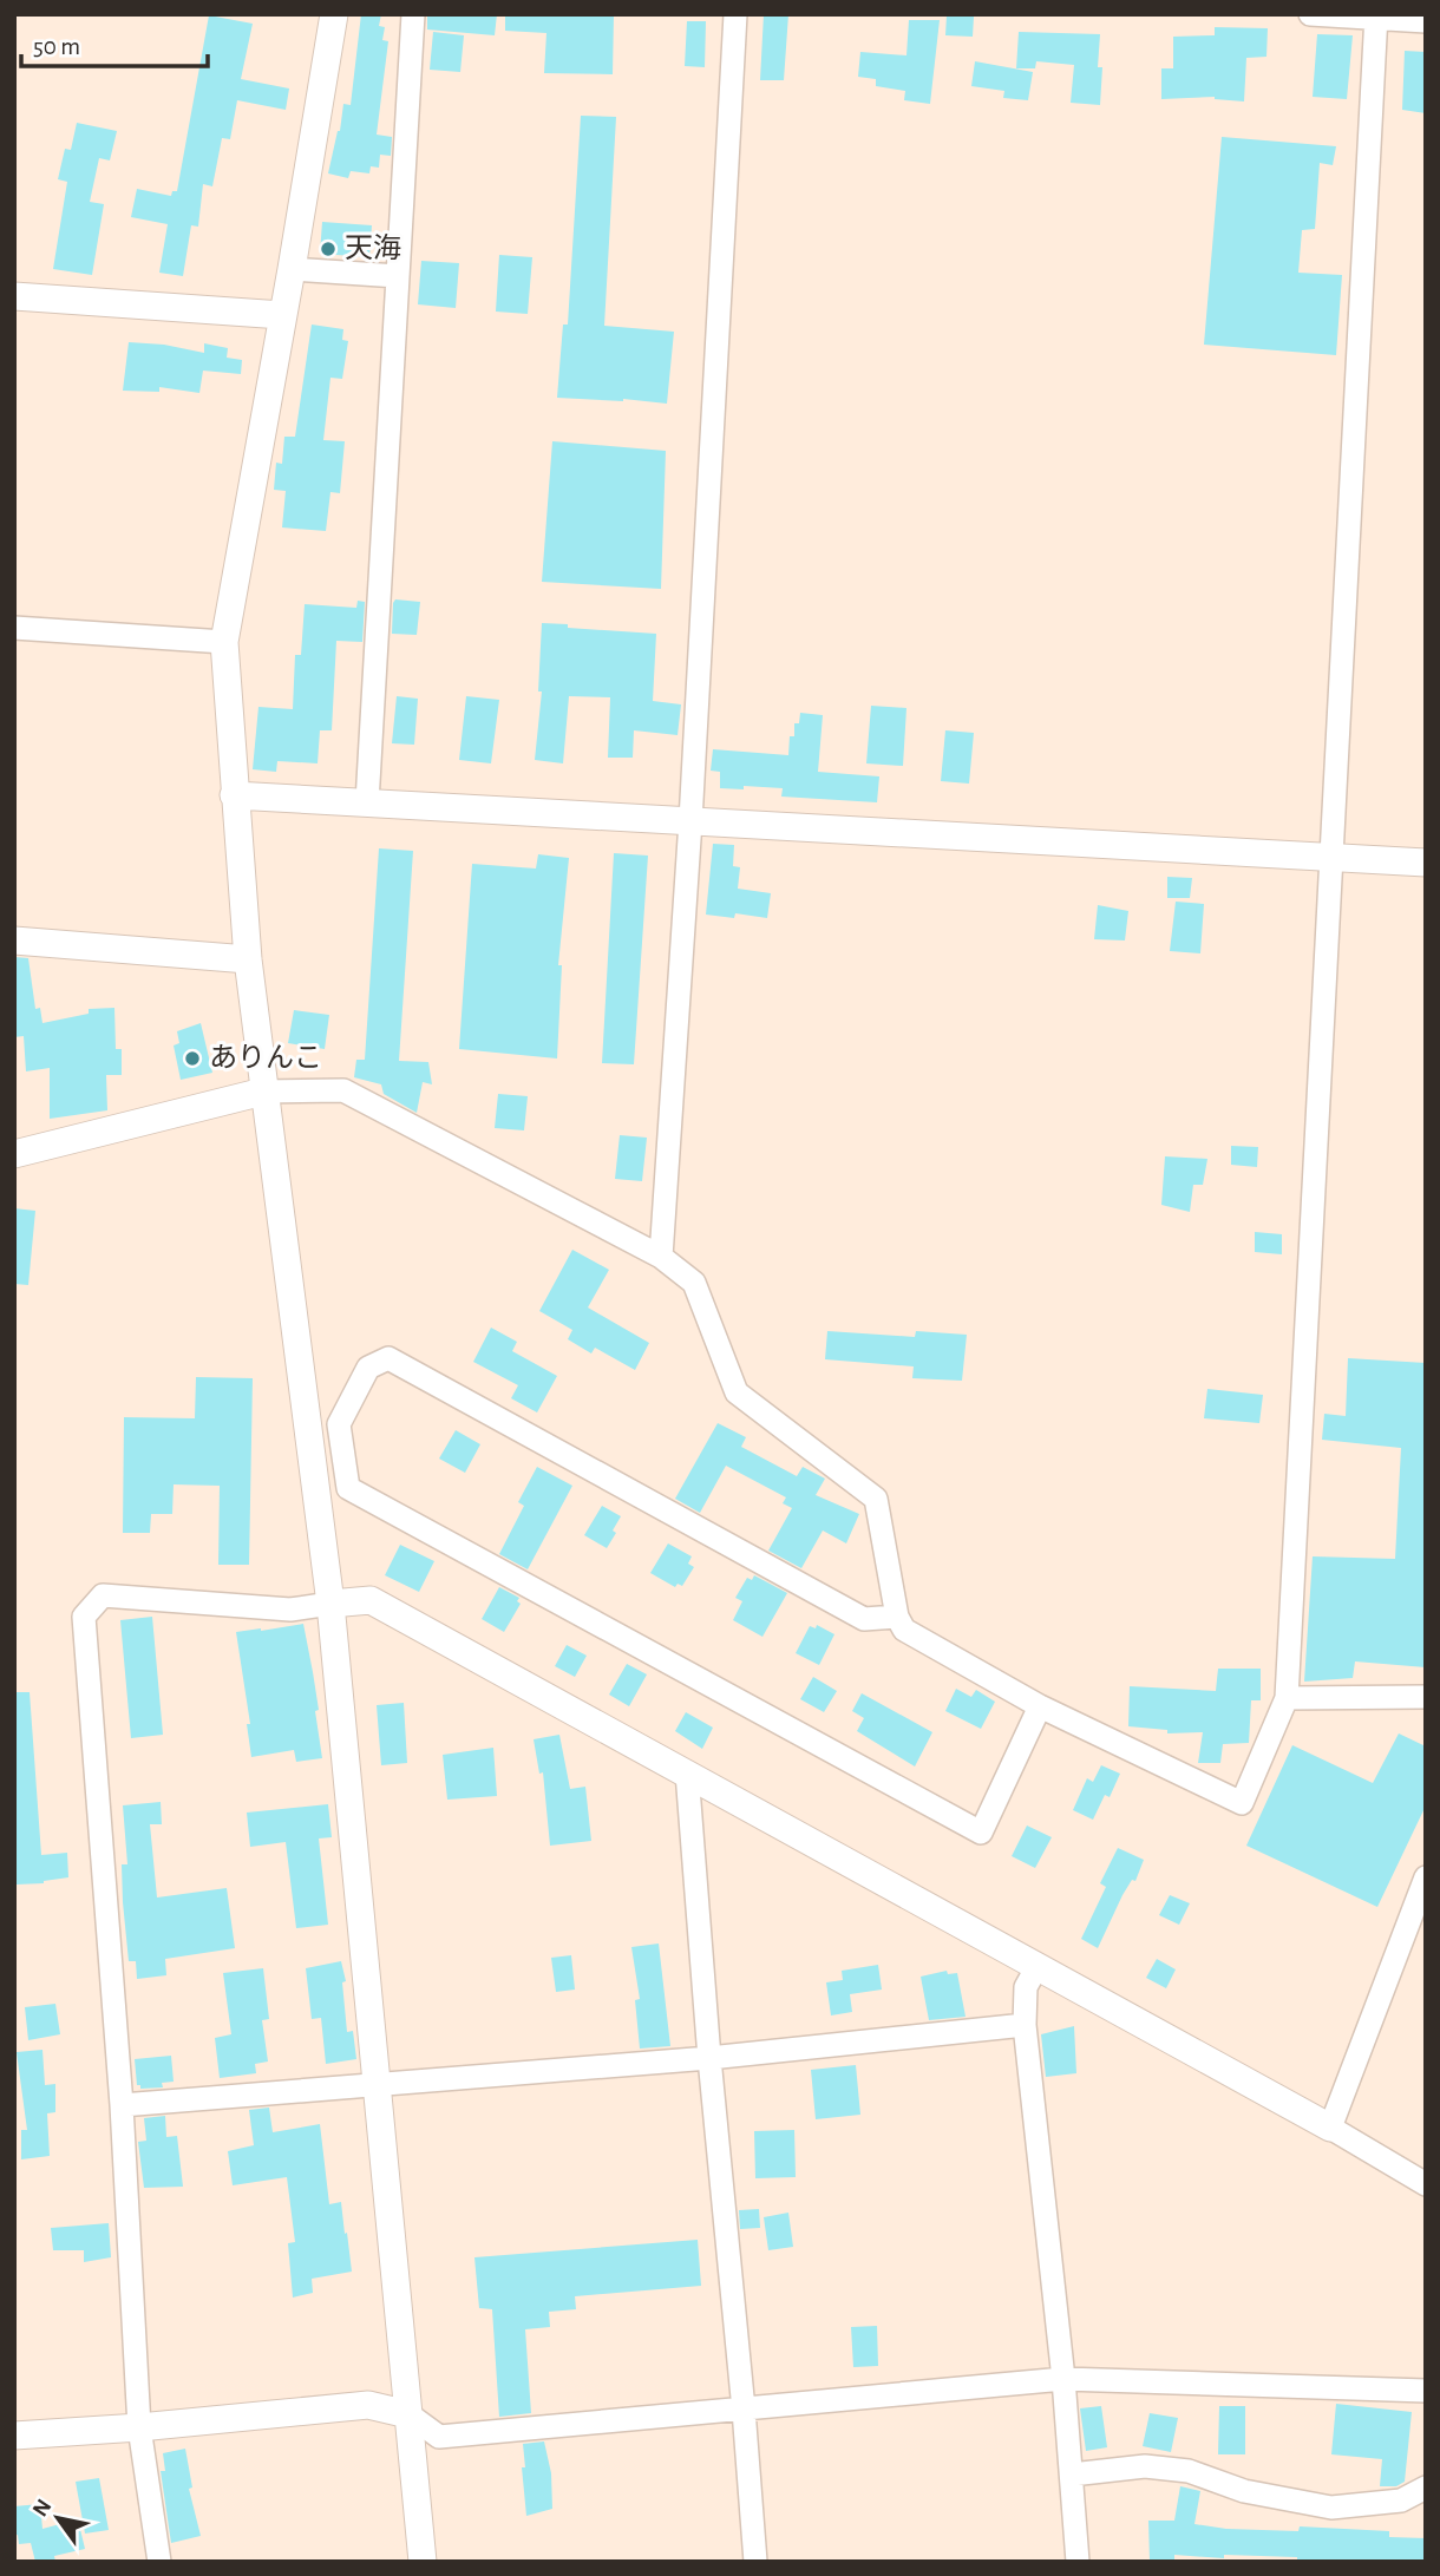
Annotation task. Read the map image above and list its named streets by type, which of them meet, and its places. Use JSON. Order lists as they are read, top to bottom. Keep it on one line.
{"places":["天海","ありんこ"],"scale_bar":"50 m","north":"top left"}
